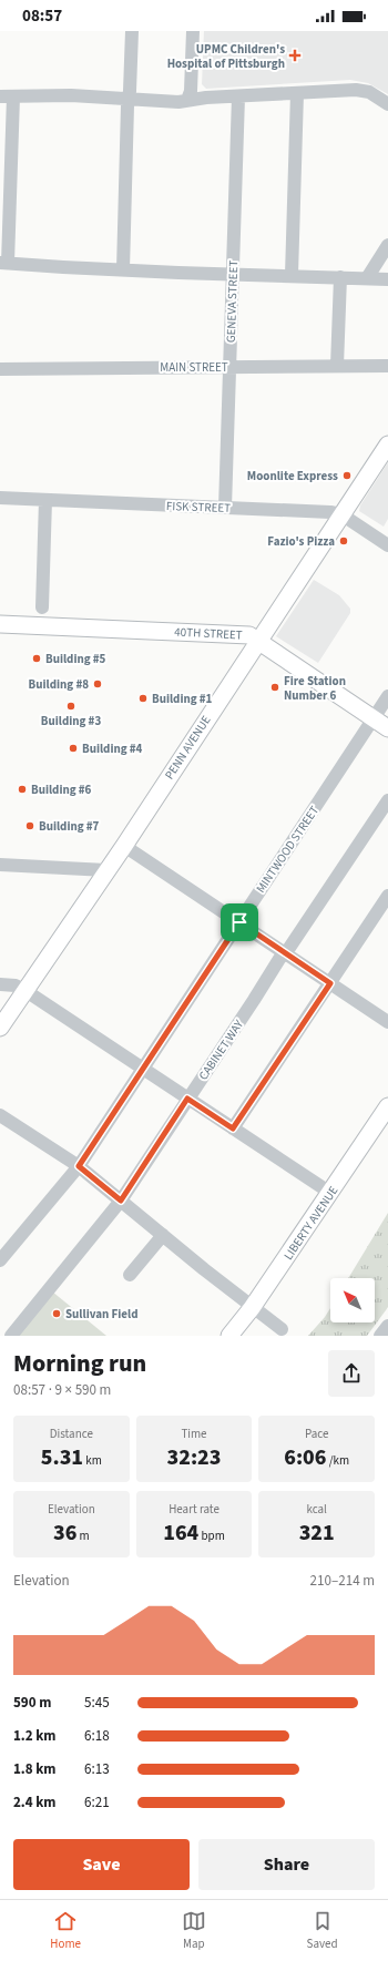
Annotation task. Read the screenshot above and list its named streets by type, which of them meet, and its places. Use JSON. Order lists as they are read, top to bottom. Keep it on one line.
{"streets":{"main road":["40TH STREET","PENN AVENUE","LIBERTY AVENUE"],"street":["GENEVA STREET","MAIN STREET","FISK STREET","MINTWOOD STREET","CABINET WAY"]},"crossings":[["GENEVA STREET","MAIN STREET"],["GENEVA STREET","FISK STREET"],["FISK STREET","PENN AVENUE"],["40TH STREET","PENN AVENUE"],["40TH STREET","MINTWOOD STREET"]],"places":{"health":["UPMC Children's Hospital of Pittsburgh"],"other":["Moonlite Express","Fazio's Pizza","Building #5","Building #8","Fire Station Number 6","Building #1","Building #3","Building #4","Building #6","Building #7","Sullivan Field"]},"north":"top left","page":{"status":"08:57","heading":["Morning run","08:57 · 9 × 590 m"],"stats":[["Distance","5.31 km"],["Time","32:23"],["Pace","6:06 /km"],["Elevation","36 m"],["Heart rate","164 bpm"],["kcal","321"]],"chart":["Elevation","210–214 m"],"list":[{"name":"590 m","note":"5:45"},{"name":"1.2 km","note":"6:18"},{"name":"1.8 km","note":"6:13"},{"name":"2.4 km","note":"6:21"}],"buttons":["Save","Share"],"tabs":["Home","Map","Saved"]}}
